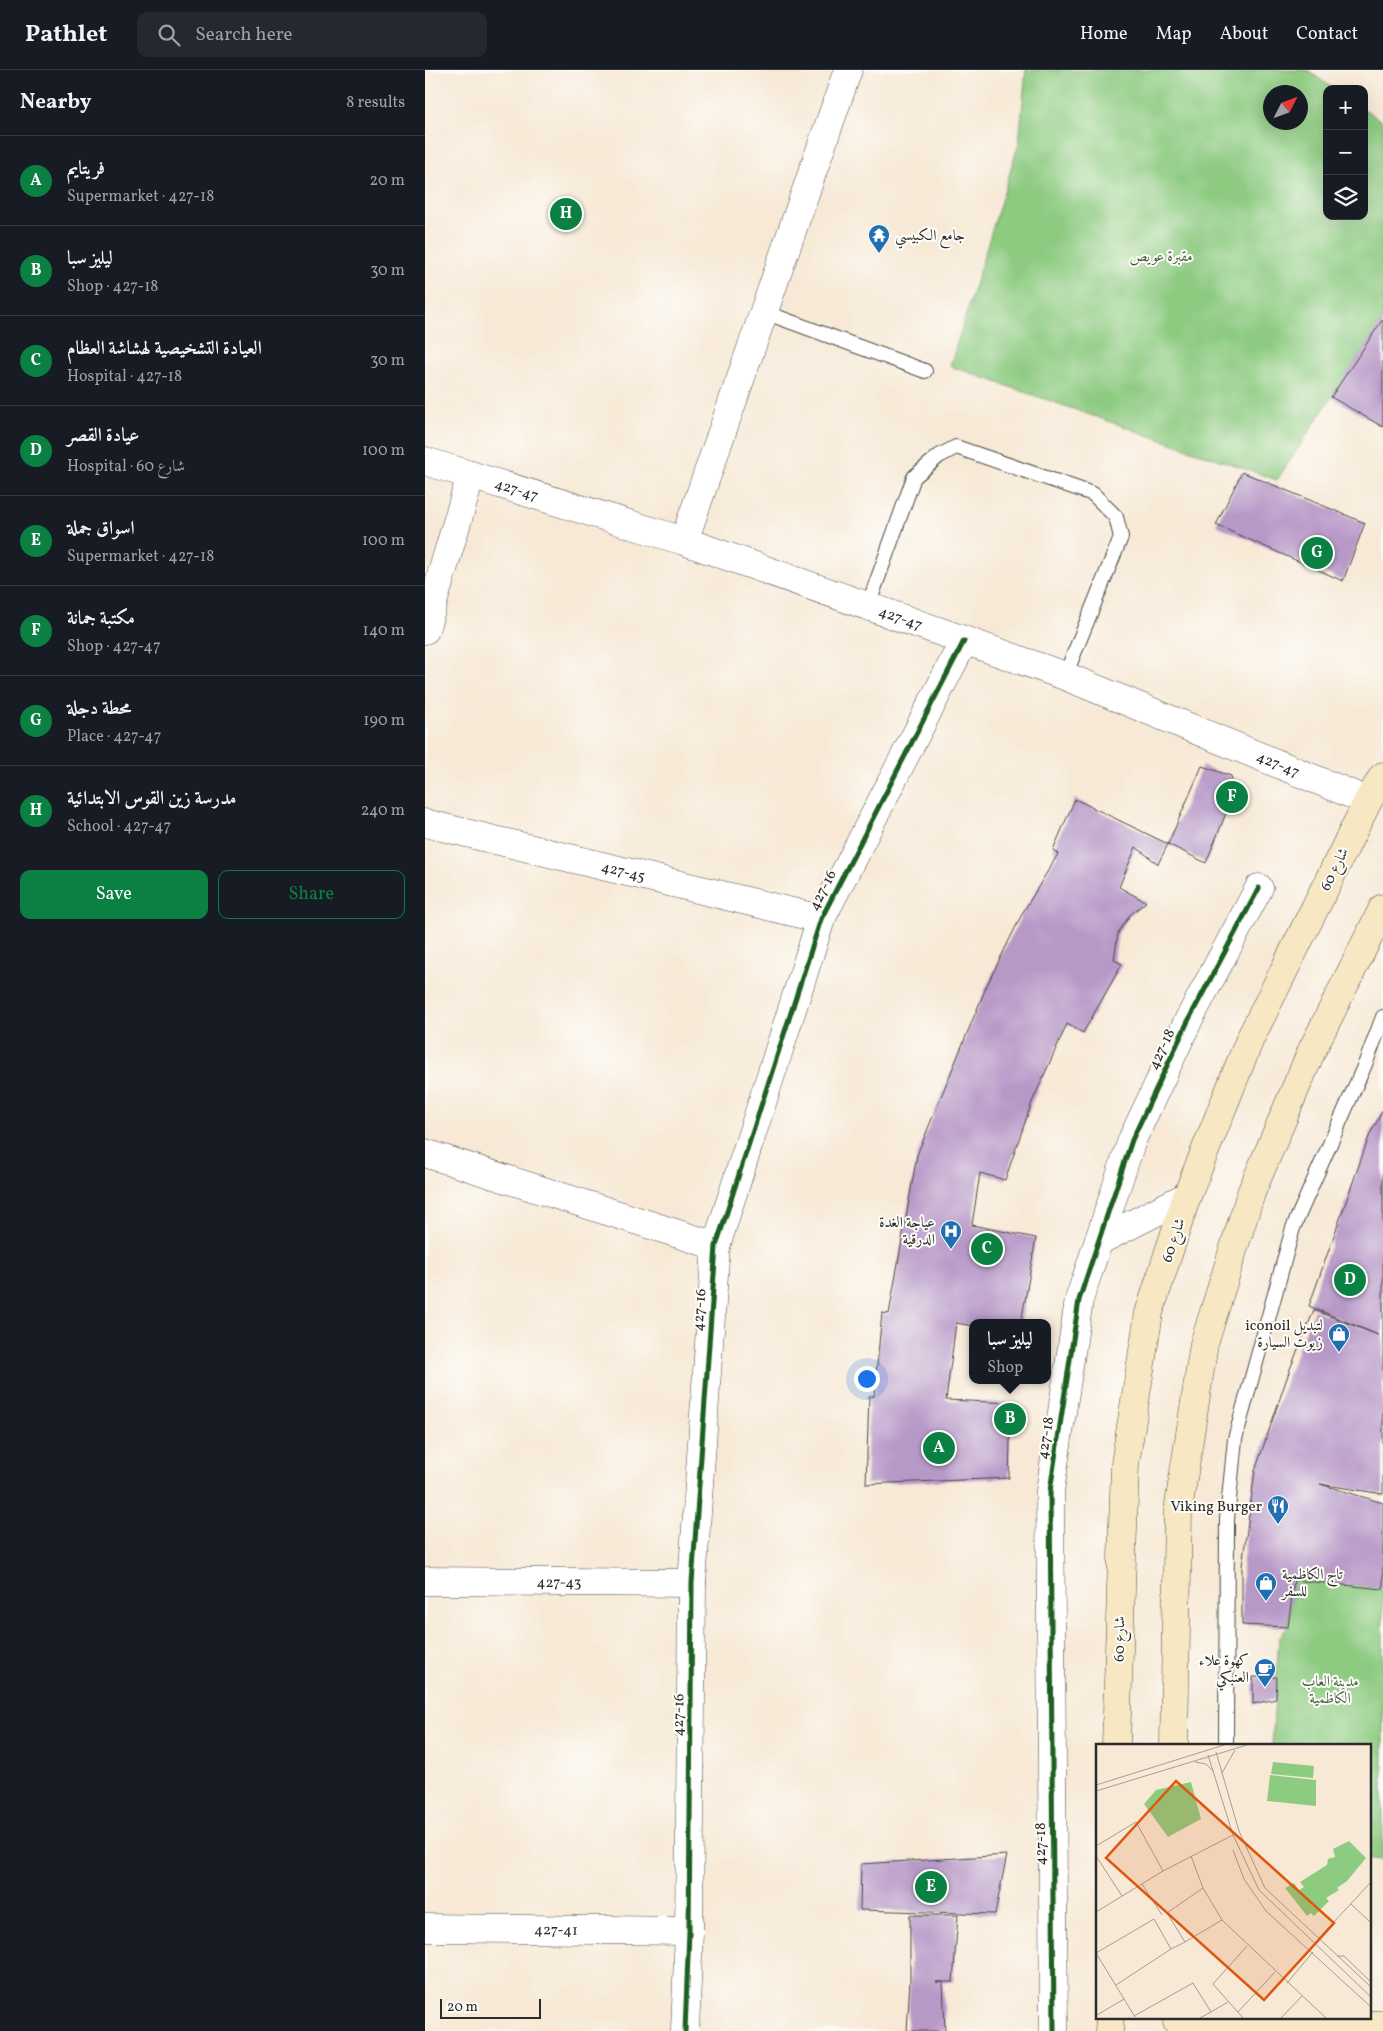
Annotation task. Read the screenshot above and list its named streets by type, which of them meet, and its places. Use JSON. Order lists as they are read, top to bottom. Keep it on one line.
{"streets":{"street":["427-47","شارع 60","427-45","427-16","427-18","427-43","427-41"]},"crossings":[["427-47","شارع 60"],["427-47","427-16"],["427-45","427-16"],["427-16","427-43"],["427-16","427-41"]],"parks":["مقبرة عويص","مدينة العاب الكاظمية"],"places":{"temple":["جامع الكبيسي"],"hospital":["عياجة الغدة الدرقية"],"shop":["iconoil لتبديل زيوت السيارة","تاج الكاظمية للسفر"],"restaurant":["Viking Burger"],"cafe":["كهوة علاء العنبكي"]},"scale_bar":"20 m","north":"top right","page":{"header":"Pathlet","search":"Search here","nav":["Home","Map","About","Contact"],"heading":["Nearby","8 results"],"map_buttons":["+","−"],"list":[{"mark":"A","name":"فريتايم","note":"Supermarket · 427-18","value":"20 m"},{"mark":"B","name":"ليليز سبا","note":"Shop · 427-18","value":"30 m"},{"mark":"C","name":"العيادة التشخيصية لهشاشة العظام","note":"Hospital · 427-18","value":"30 m"},{"mark":"D","name":"عيادة القصر","note":"Hospital · شارع 60","value":"100 m"},{"mark":"E","name":"اسواق جملة","note":"Supermarket · 427-18","value":"100 m"},{"mark":"F","name":"مكتبة جمانة","note":"Shop · 427-47","value":"140 m"},{"mark":"G","name":"محطة دجلة","note":"Place · 427-47","value":"190 m"},{"mark":"H","name":"مدرسة زين القوس الابتدائية","note":"School · 427-47","value":"240 m"}],"pins":["H","G","F","C","D","B","A","E"],"buttons":["Save","Share"],"popup":["ليليز سبا","Shop"],"scale":"20 m"}}
